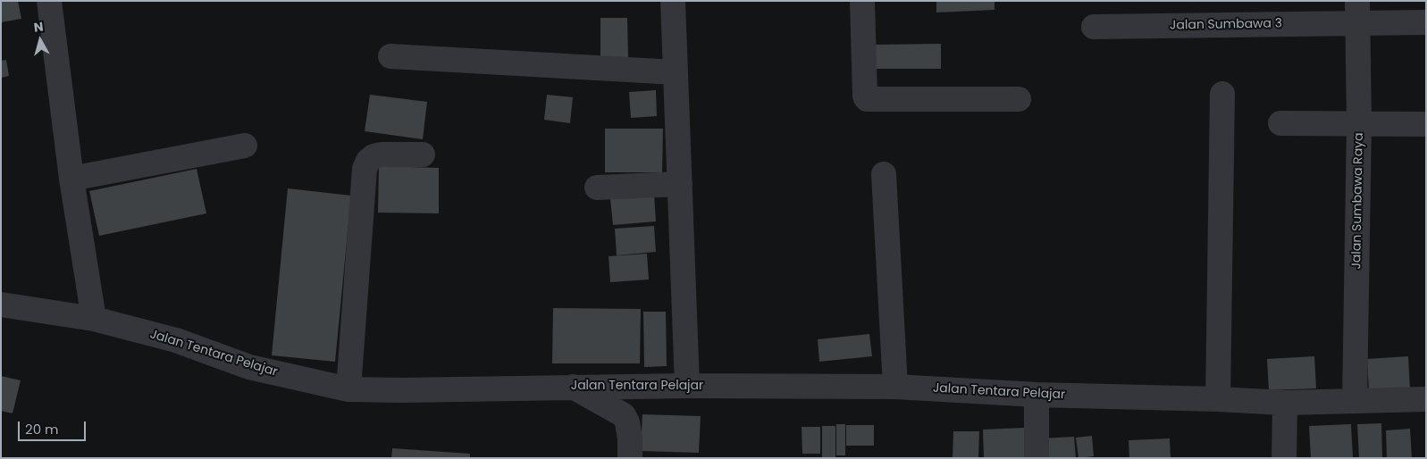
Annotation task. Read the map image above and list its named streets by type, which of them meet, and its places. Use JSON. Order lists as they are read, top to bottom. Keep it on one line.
{"streets":{"street":["Jalan Sumbawa 3","Jalan Sumbawa Raya","Jalan Tentara Pelajar"]},"crossings":[["Jalan Sumbawa 3","Jalan Sumbawa Raya"],["Jalan Sumbawa Raya","Jalan Tentara Pelajar"]],"scale_bar":"20 m","north":"top"}
